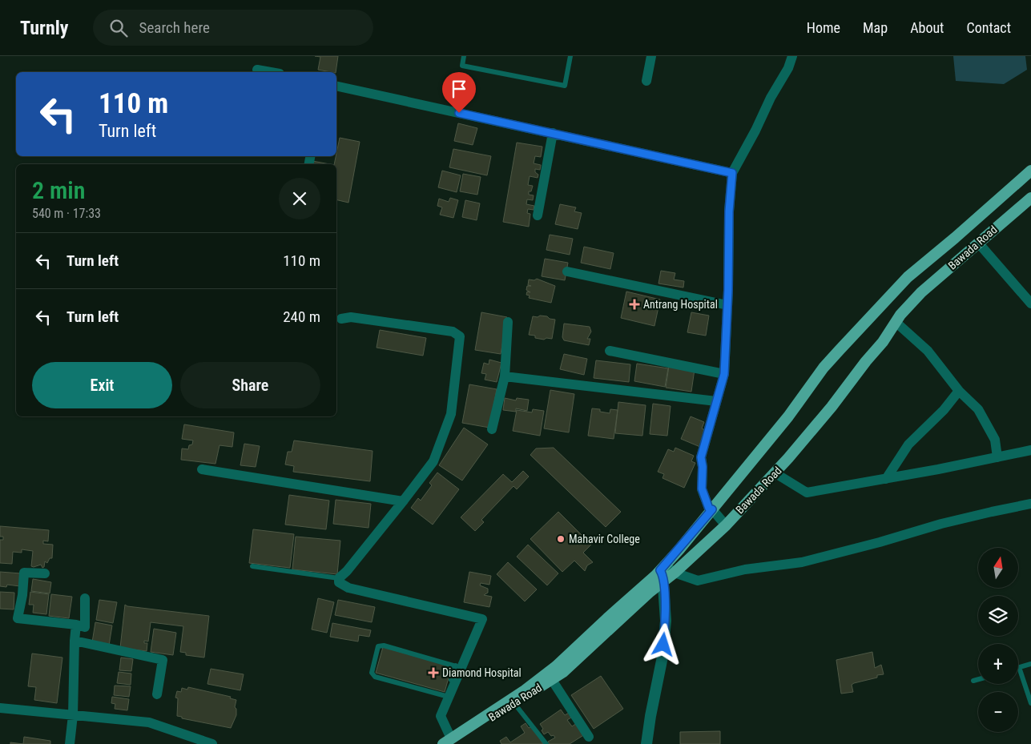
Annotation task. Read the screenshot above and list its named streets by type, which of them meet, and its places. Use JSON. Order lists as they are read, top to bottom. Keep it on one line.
{"streets":{"main road":["Bawada Road"]},"places":{"health":["Antrang Hospital","Diamond Hospital"],"other":["Mahavir College"]},"north":"top","page":{"header":"Turnly","search":"Search here","nav":["Home","Map","About","Contact"],"turn":["110 m","Turn left"],"heading":["2 min","540 m · 17:33"],"list":[{"name":"Turn left","value":"110 m"},{"name":"Turn left","value":"240 m"}],"buttons":["Exit","Share"],"map_buttons":["+","−"]}}
